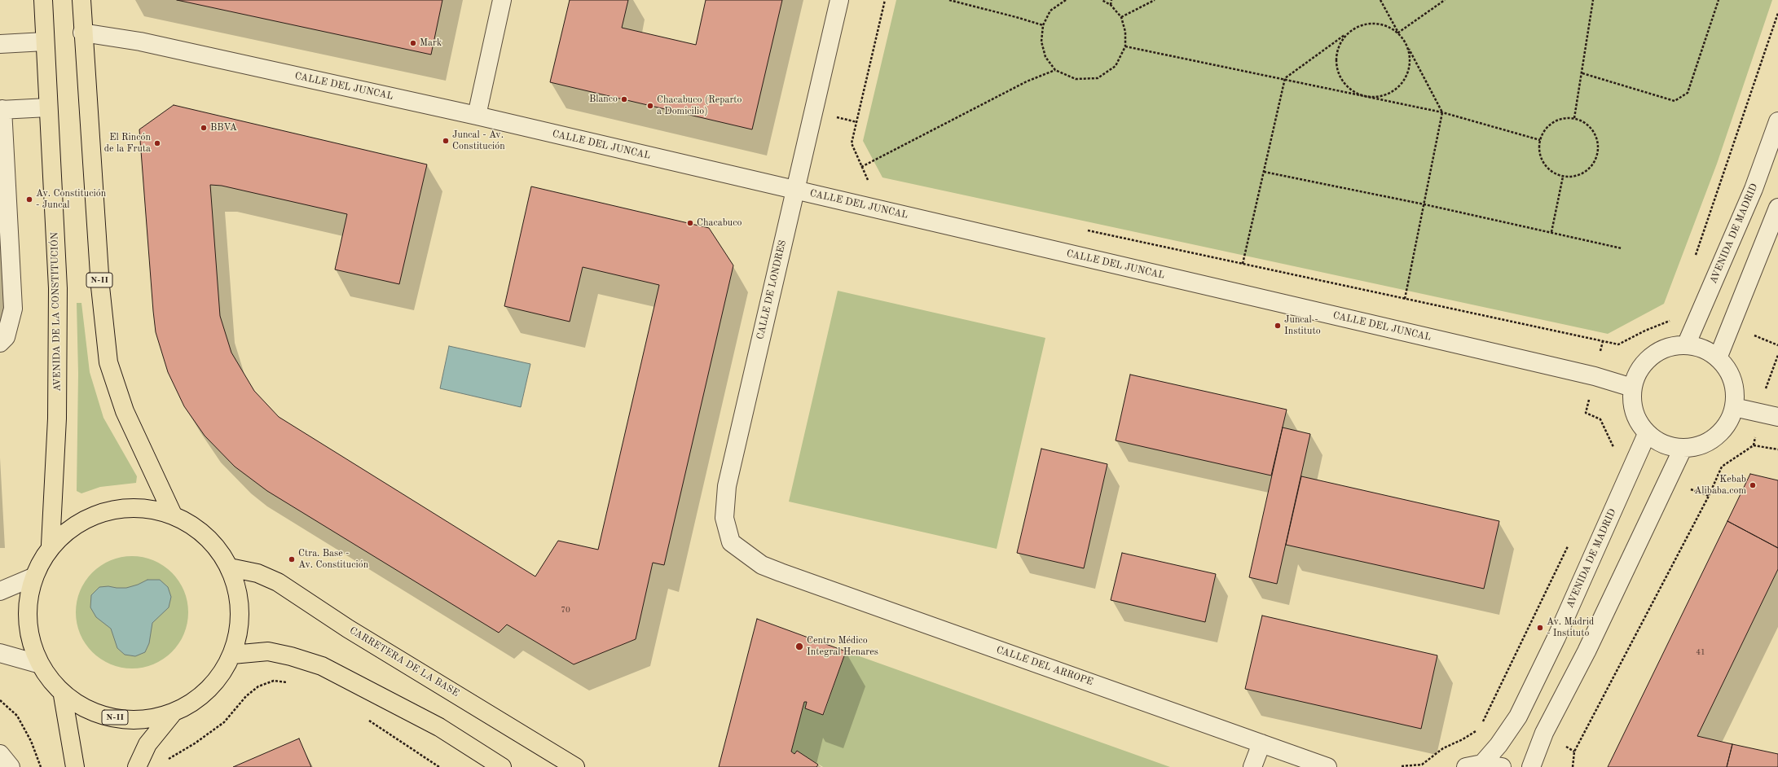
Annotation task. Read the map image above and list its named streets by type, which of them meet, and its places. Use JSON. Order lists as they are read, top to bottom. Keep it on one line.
{"streets":{"main road":["N-II","AVENIDA DE LA CONSTITUCIÓN","CARRETERA DE LA BASE"],"street":["CALLE DEL JUNCAL","AVENIDA DE MADRID","CALLE DE LONDRES","CALLE DEL ARROPE"]},"crossings":[["CALLE DEL JUNCAL","AVENIDA DE MADRID"],["CALLE DEL JUNCAL","N-II"],["CALLE DEL JUNCAL","CALLE DE LONDRES"],["N-II","AVENIDA DE LA CONSTITUCIÓN"],["N-II","CARRETERA DE LA BASE"],["CALLE DE LONDRES","CALLE DEL ARROPE"]],"places":["Mark","Blanco","Chacabuco (Reparto a Domicilio)","BBVA","Juncal - Av. Constitución","El Rincón de la Fruta","Av. Constitución - Juncal","Chacabuco","Juncal - Instituto","Kebab Alibaba.com","Ctra. Base - Av. Constitución","Av. Madrid - Instituto","Centro Médico Integral Henares"],"house_numbers":["70","41"]}
